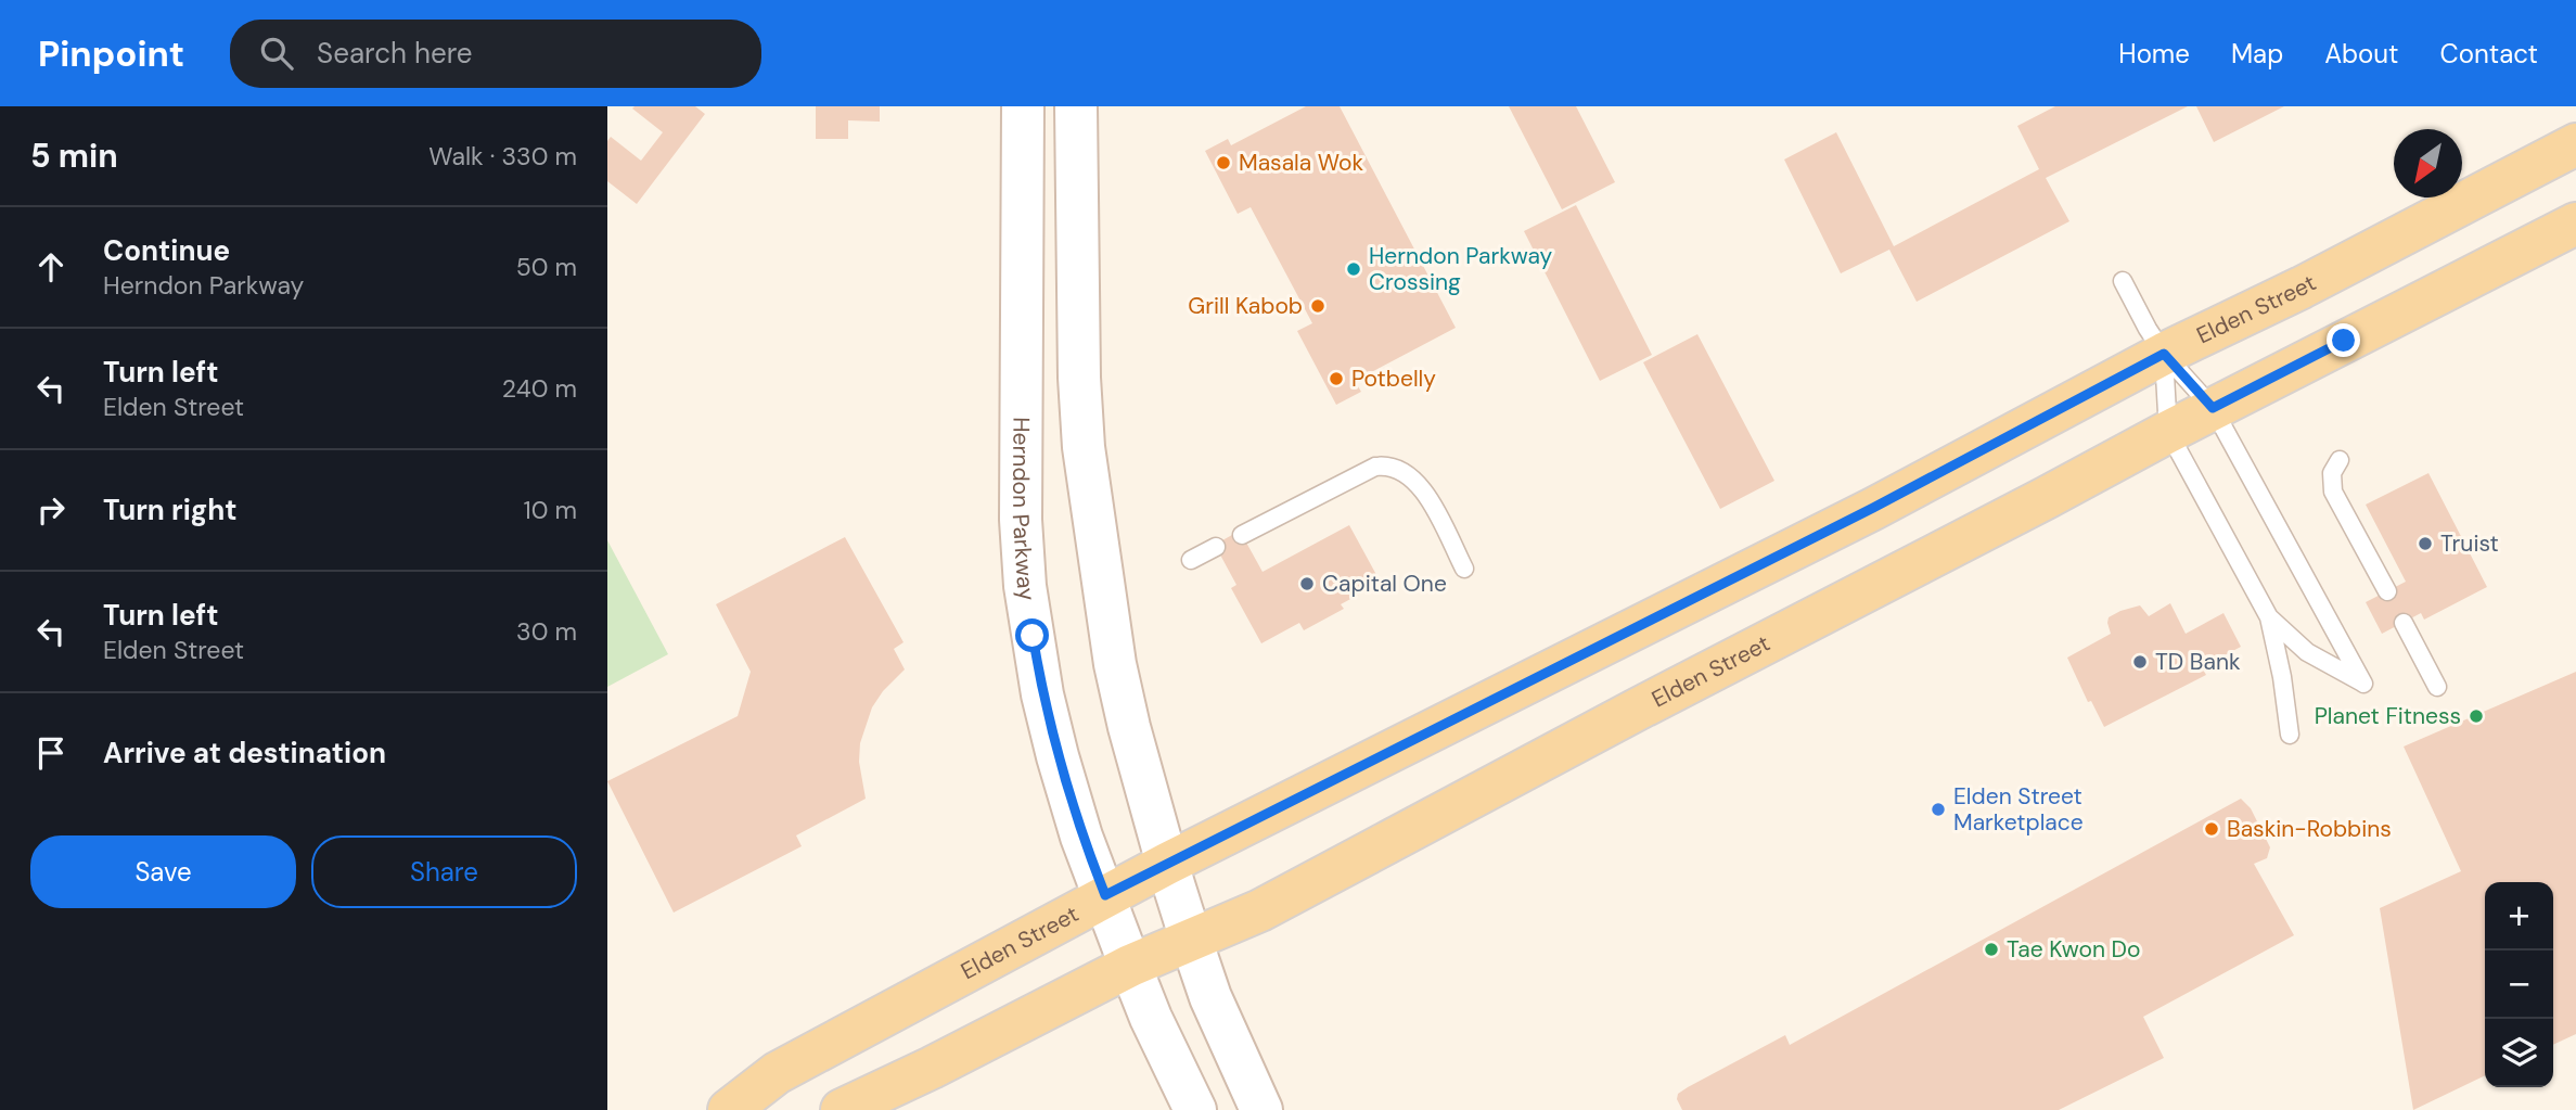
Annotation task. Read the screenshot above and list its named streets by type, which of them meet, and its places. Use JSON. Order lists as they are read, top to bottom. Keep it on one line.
{"streets":{"main road":["Elden Street","Herndon Parkway"]},"crossings":[["Elden Street","Herndon Parkway"]],"places":["Masala Wok","Herndon Parkway Crossing","Grill Kabob","Potbelly","Truist","Capital One","TD Bank","Planet Fitness","Elden Street Marketplace","Baskin-Robbins","Tae Kwon Do"],"north":"bottom left","page":{"header":"Pinpoint","search":"Search here","nav":["Home","Map","About","Contact"],"heading":["5 min","Walk · 330 m"],"list":[["Continue","Herndon Parkway","50 m"],["Turn left","Elden Street","240 m"],["Turn right","10 m"],["Turn left","Elden Street","30 m"],"Arrive at destination"],"buttons":["Save","Share"],"map_buttons":["+","−"]}}
